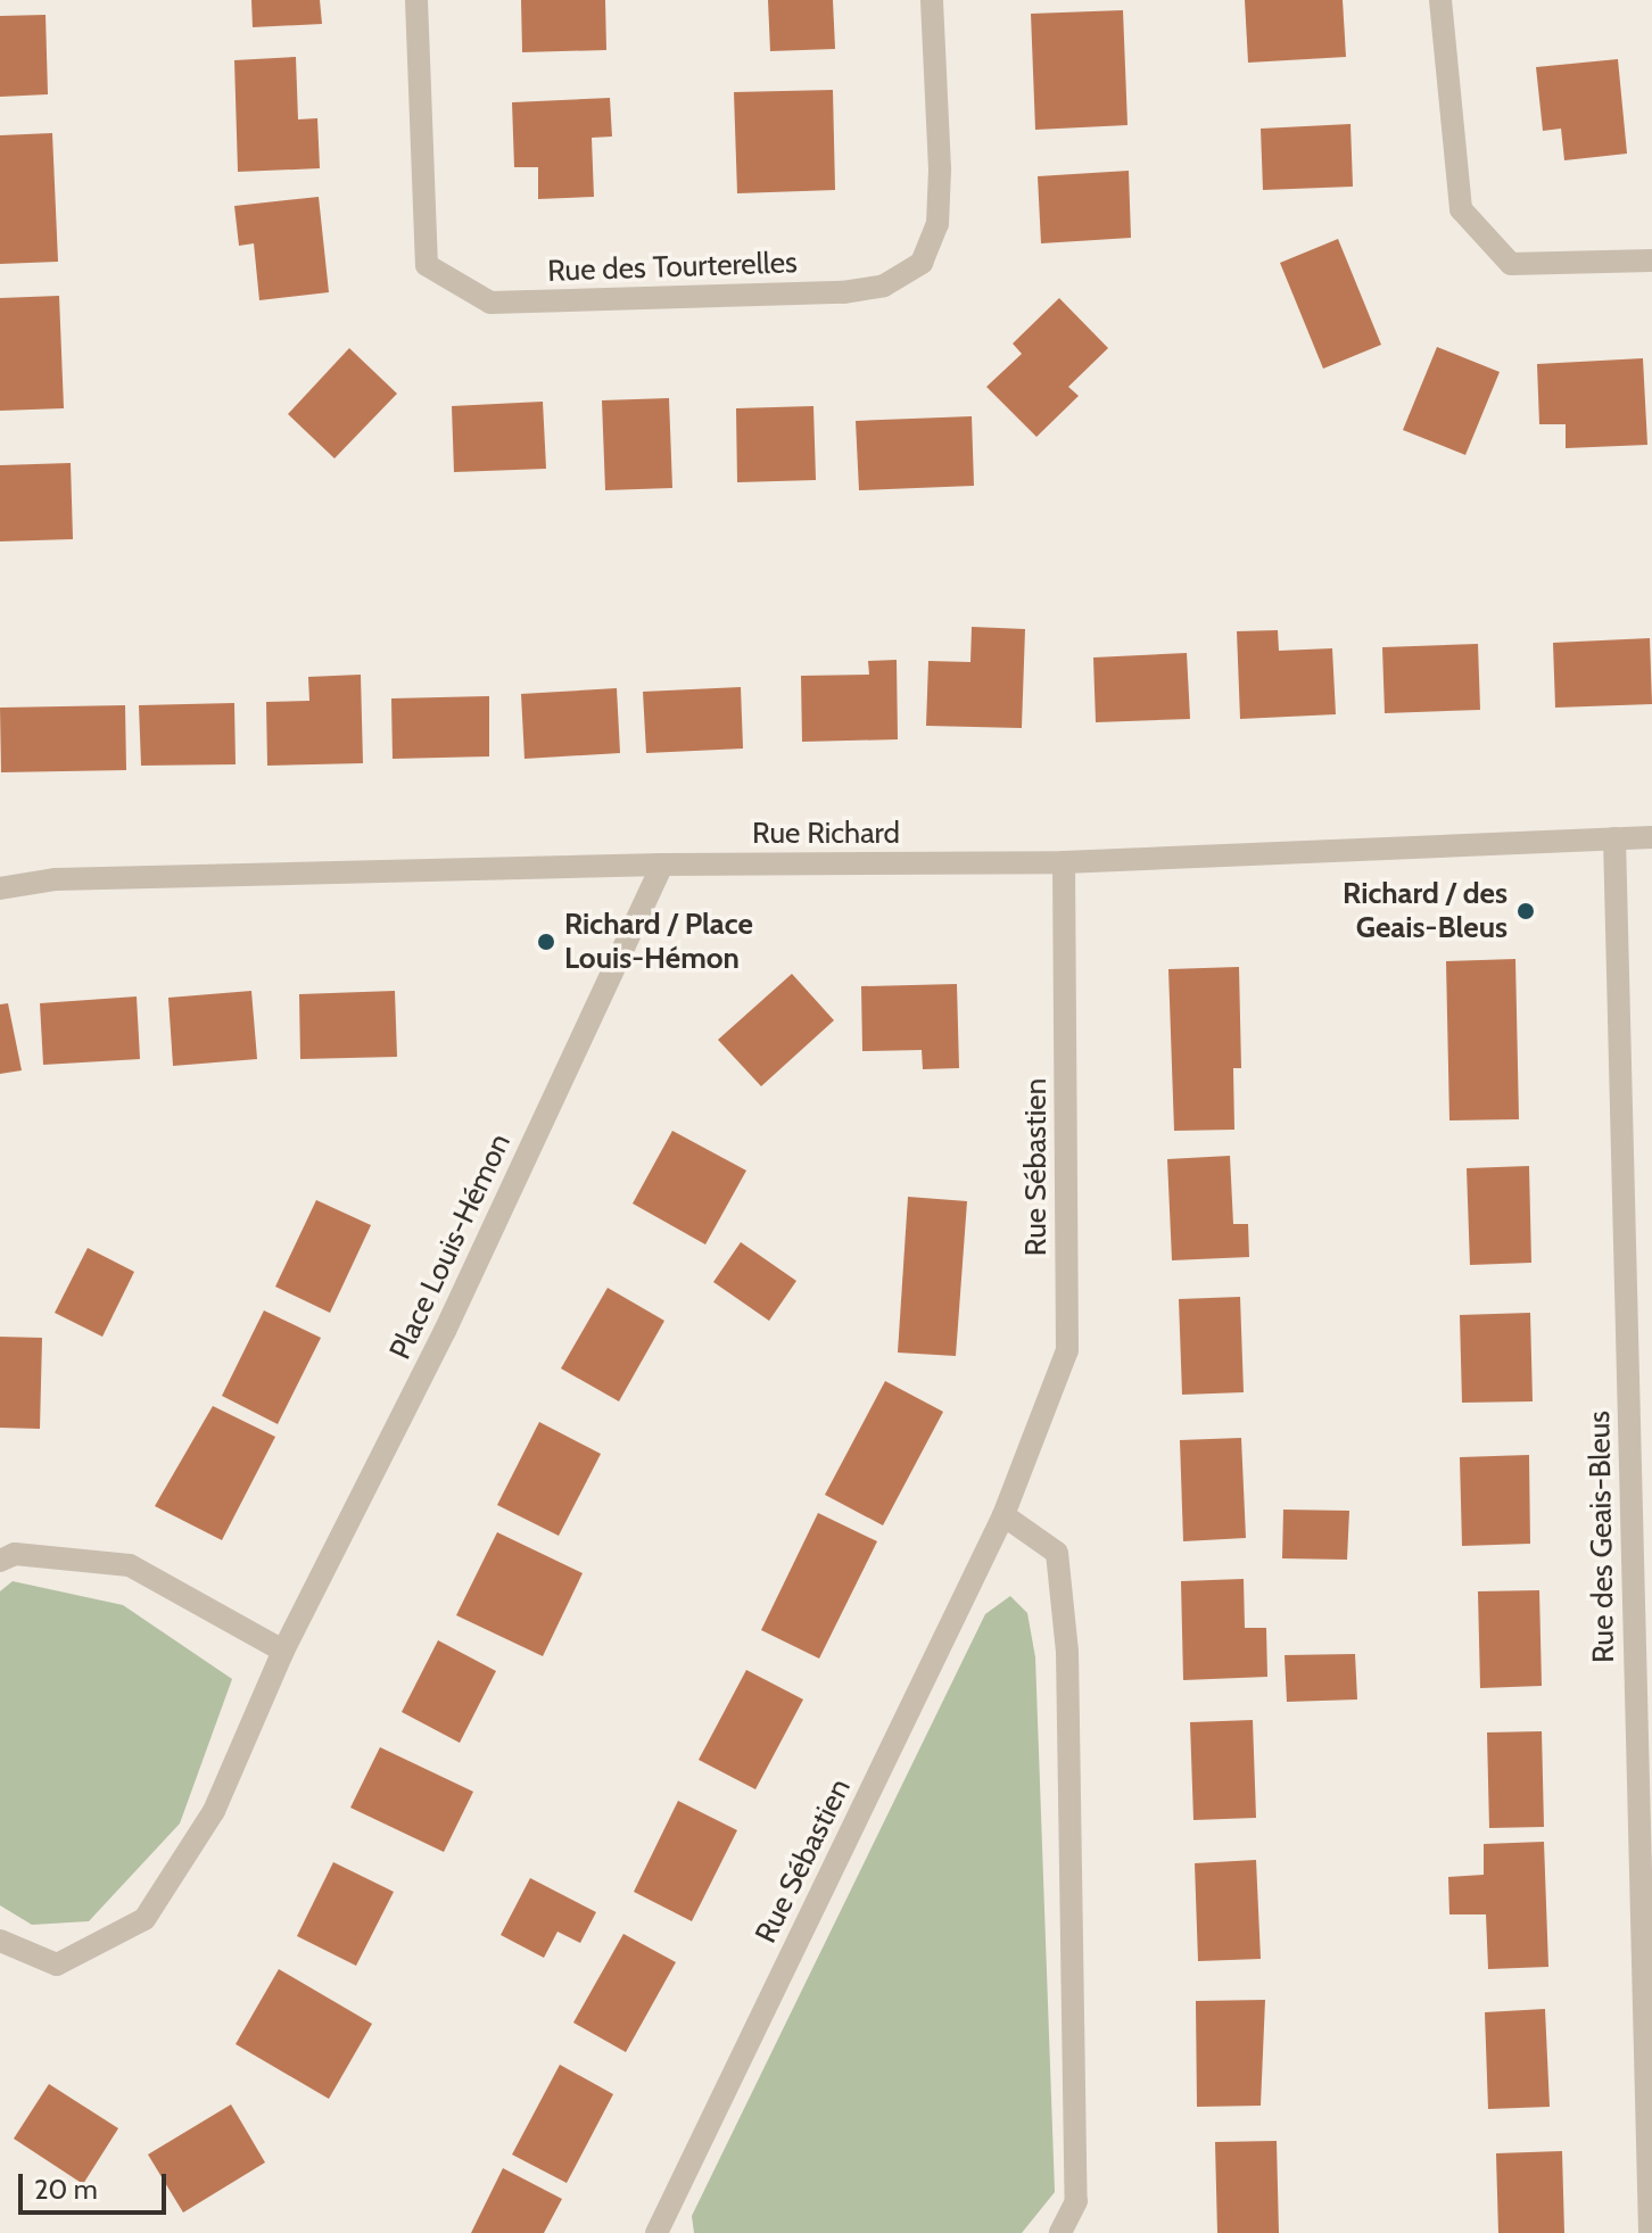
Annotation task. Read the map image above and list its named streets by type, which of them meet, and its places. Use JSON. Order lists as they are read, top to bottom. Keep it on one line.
{"streets":{"street":["Rue des Tourterelles","Rue Richard","Rue Sébastien","Place Louis-Hémon","Rue des Geais-Bleus"]},"crossings":[["Rue Richard","Rue Sébastien"],["Rue Richard","Place Louis-Hémon"],["Rue Richard","Rue des Geais-Bleus"]],"places":["Richard / des Geais-Bleus","Richard / Place Louis-Hémon"],"scale_bar":"20 m"}
